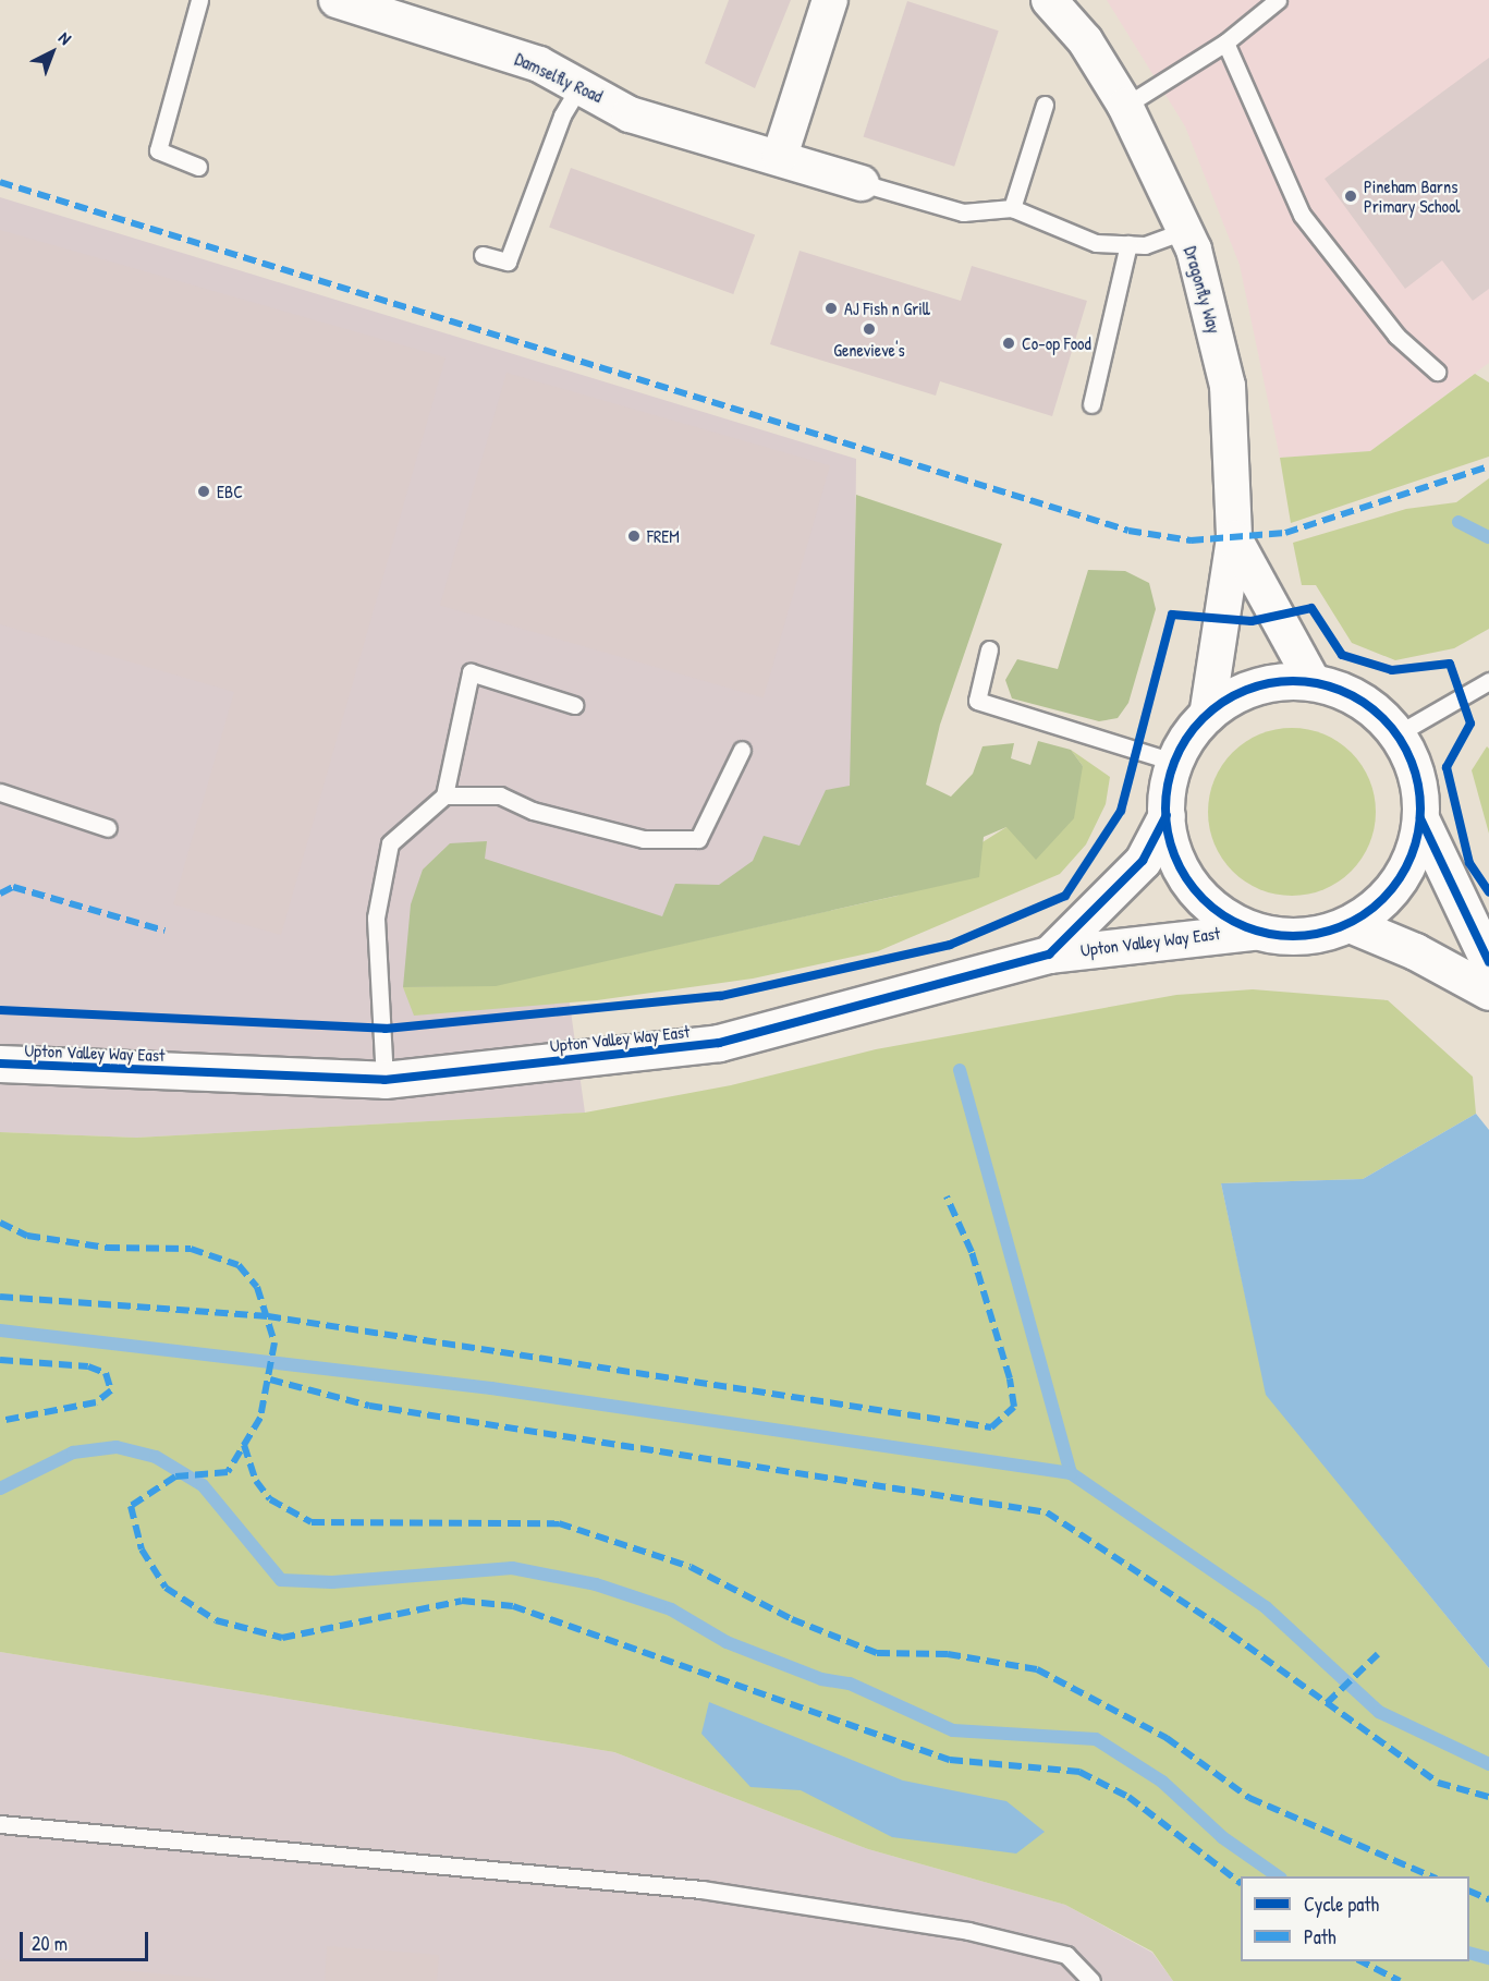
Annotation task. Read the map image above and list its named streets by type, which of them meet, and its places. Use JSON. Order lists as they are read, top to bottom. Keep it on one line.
{"streets":{"street":["Damselfly Road","Dragonfly Way","Upton Valley Way East"]},"places":["Pineham Barns Primary School","AJ Fish n Grill","Genevieve's","Co-op Food","EBC","FREM"],"legend":["Cycle path","Path"],"scale_bar":"20 m","north":"top right"}
